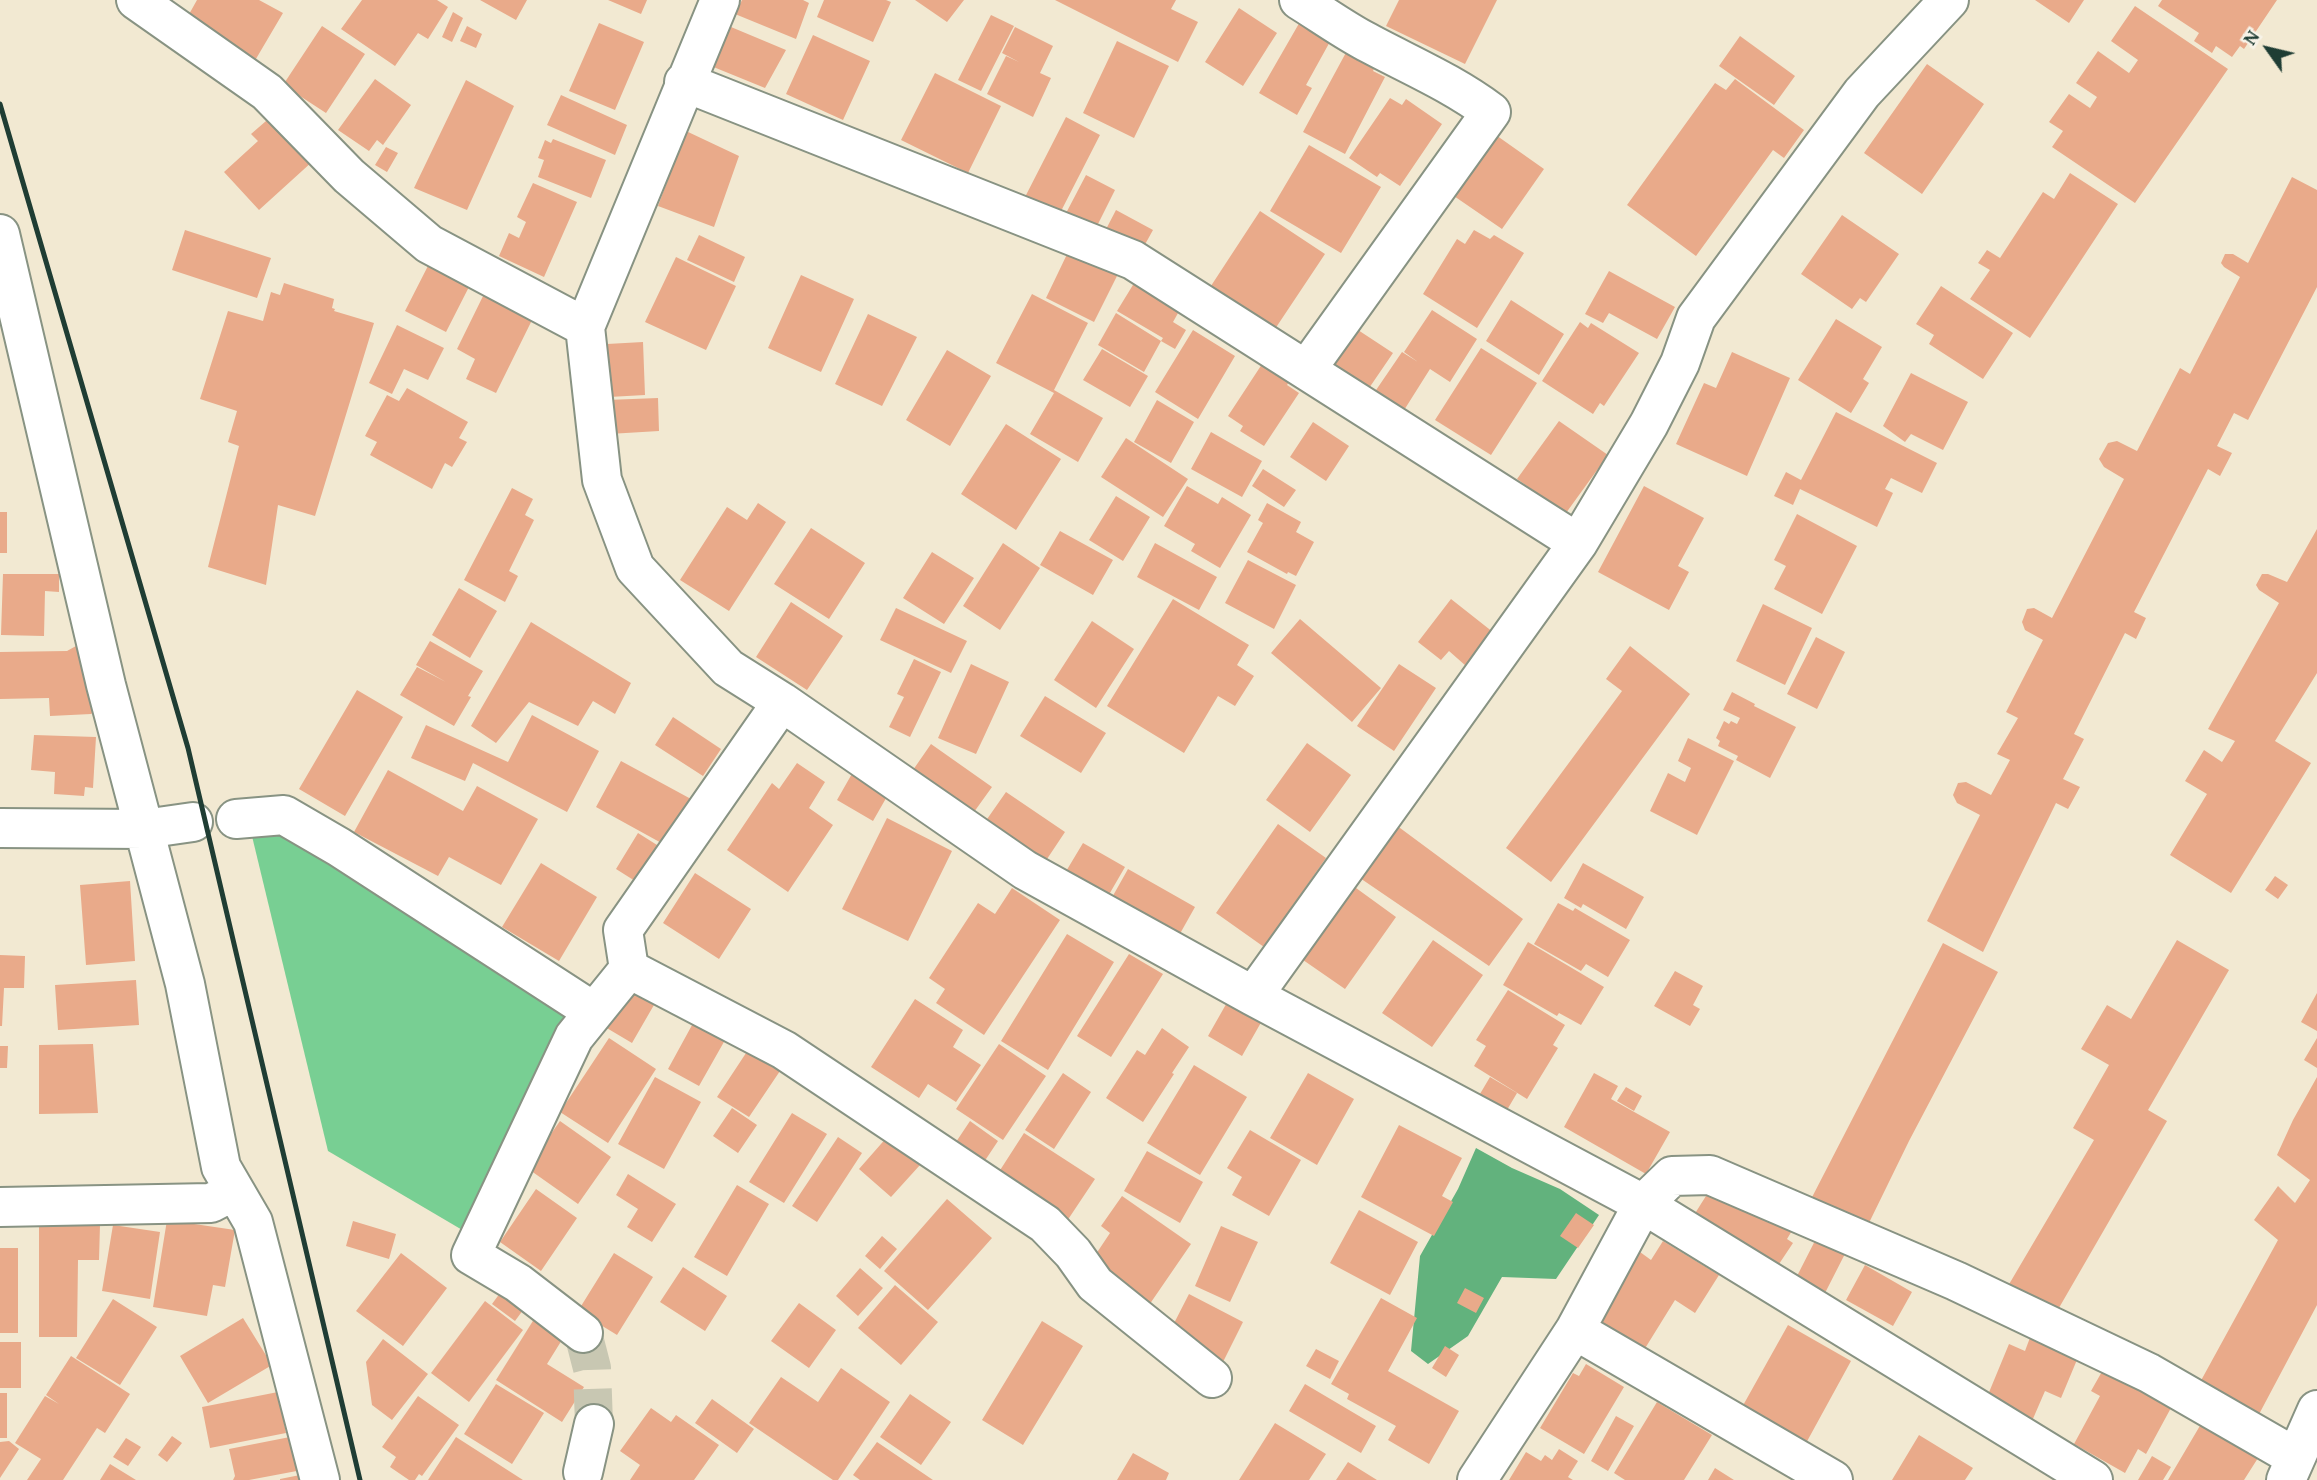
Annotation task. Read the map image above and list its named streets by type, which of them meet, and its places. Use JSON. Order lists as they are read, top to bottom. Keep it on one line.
{"north":"top left"}
